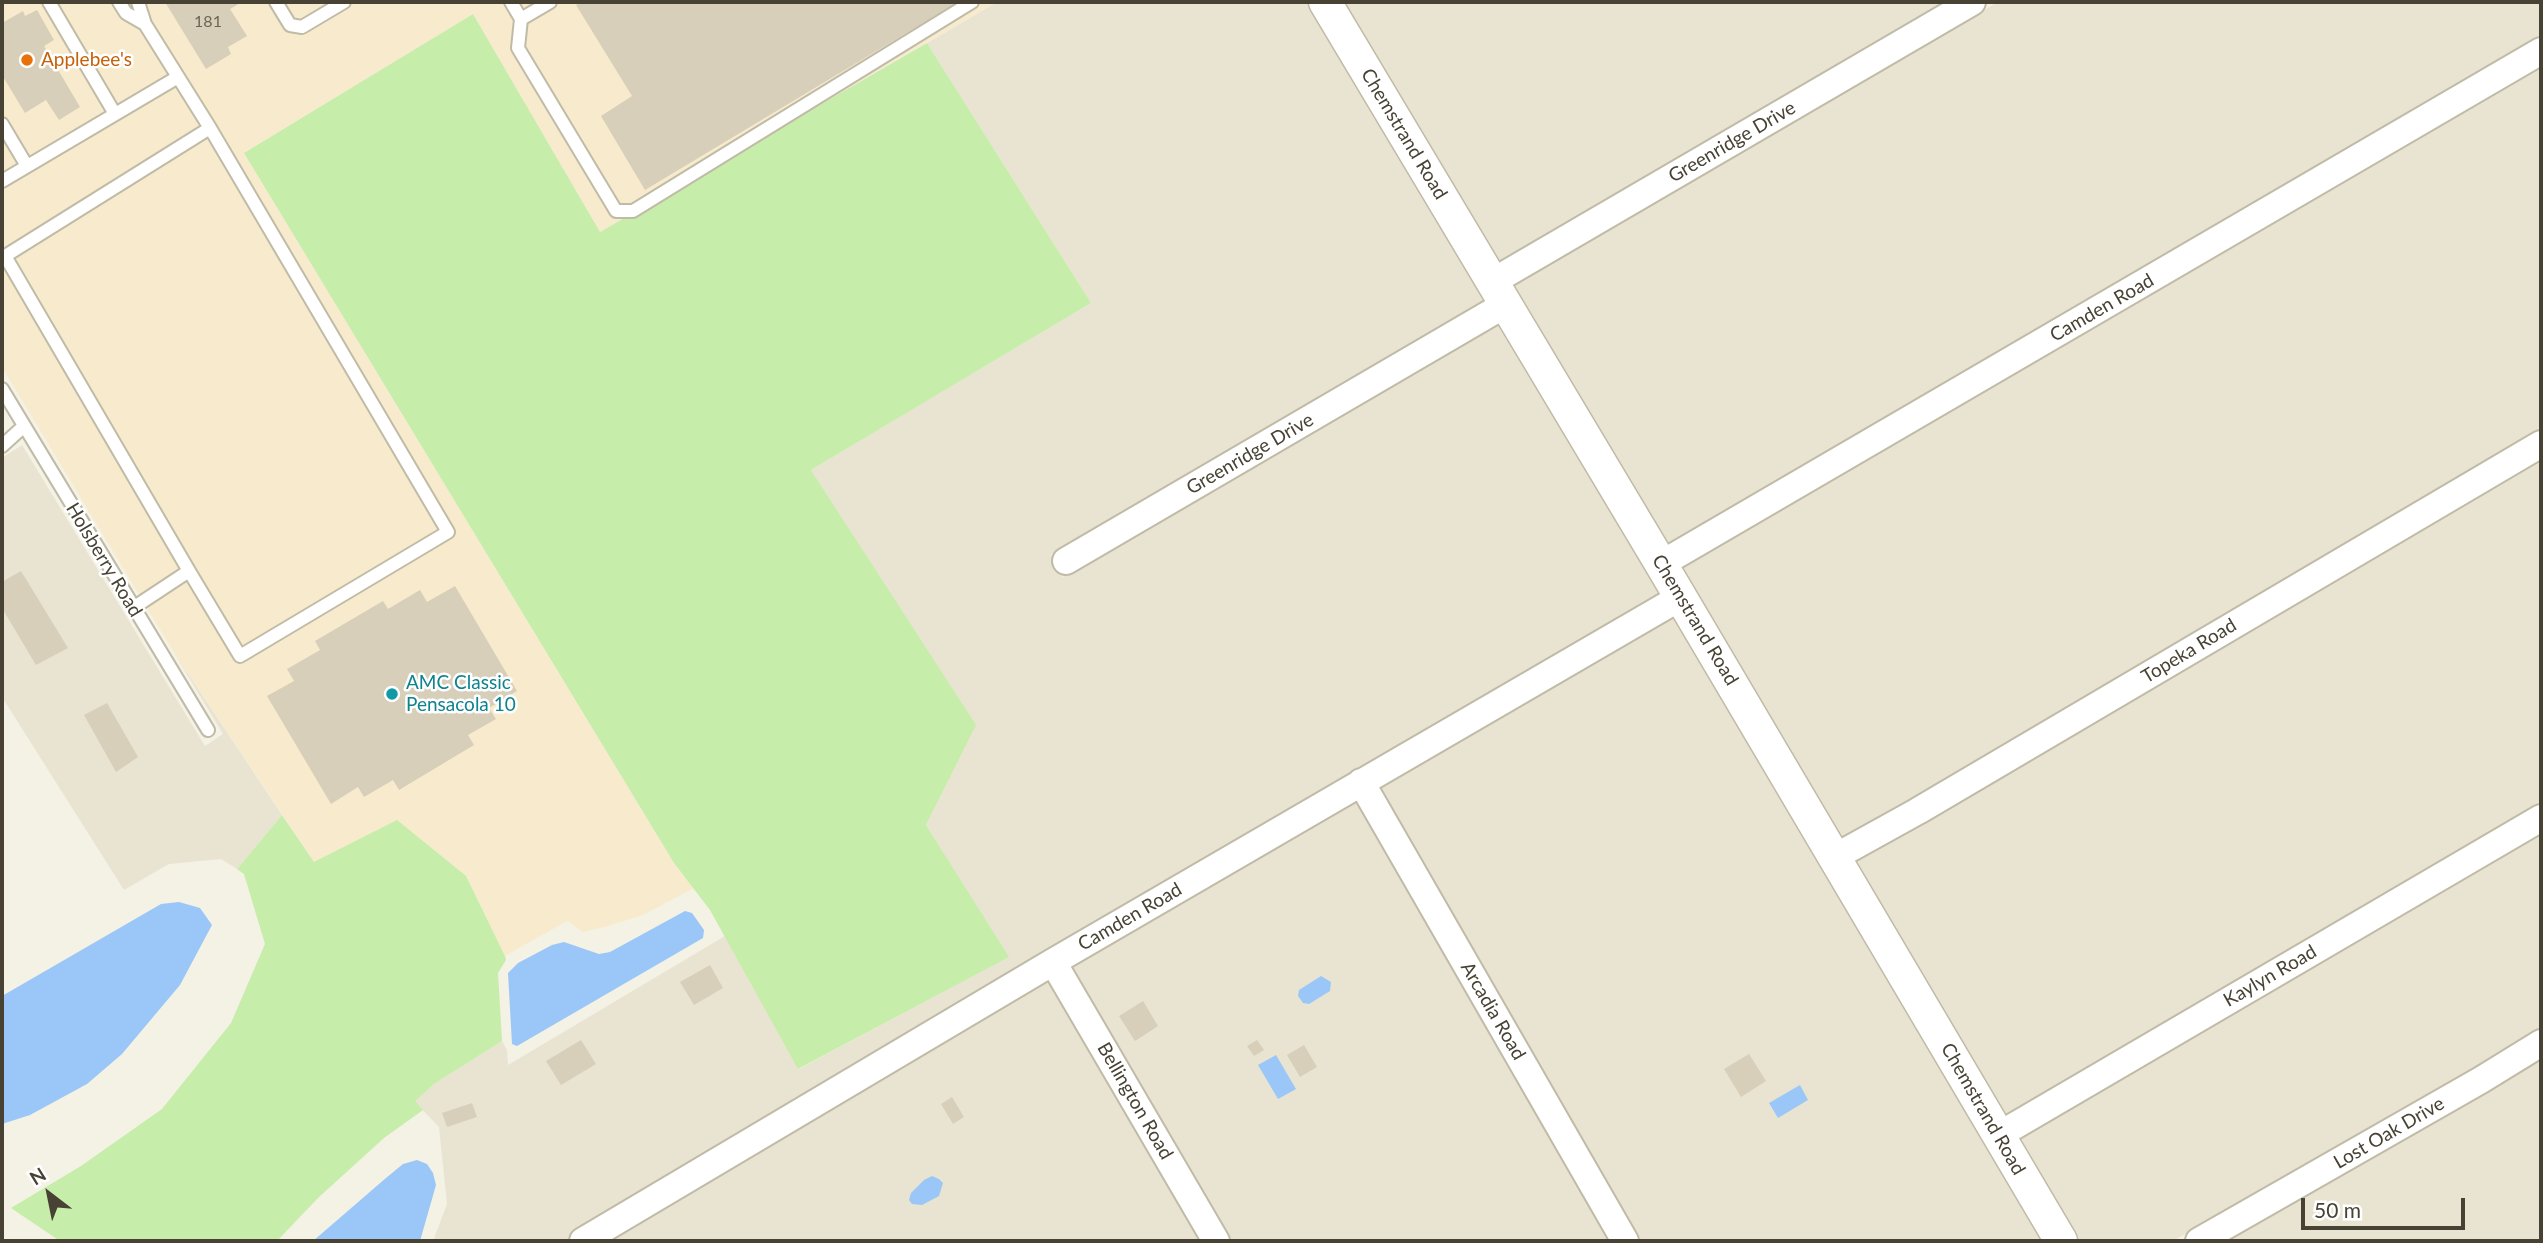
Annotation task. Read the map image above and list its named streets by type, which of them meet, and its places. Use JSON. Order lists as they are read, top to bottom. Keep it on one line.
{"streets":{"street":["Chemstrand Road","Greenridge Drive","Camden Road","Topeka Road","Kaylyn Road","Arcadia Road","Bellington Road","Lost Oak Drive"],"lane":["Holsberry Road"]},"crossings":[["Chemstrand Road","Greenridge Drive"],["Chemstrand Road","Camden Road"],["Chemstrand Road","Topeka Road"],["Chemstrand Road","Kaylyn Road"],["Camden Road","Arcadia Road"],["Camden Road","Bellington Road"]],"places":["Applebee's","AMC Classic Pensacola 10"],"house_numbers":["181"],"scale_bar":"50 m","north":"top left"}
